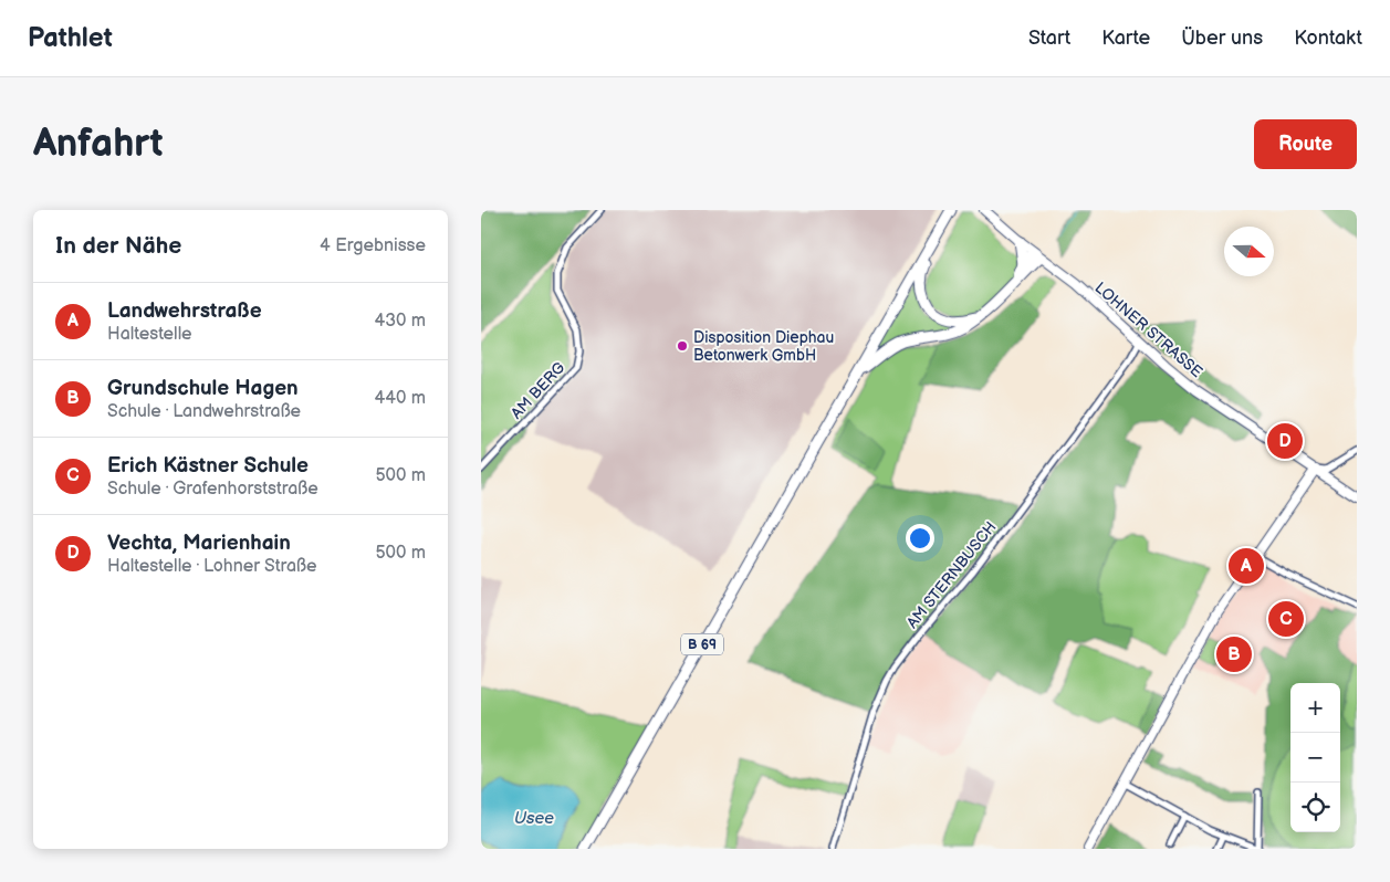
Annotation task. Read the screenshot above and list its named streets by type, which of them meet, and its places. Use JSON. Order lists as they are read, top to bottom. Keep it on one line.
{"streets":{"main road":["LOHNER STRASSE","B 69"],"street":["AM BERG","AM STERNBUSCH"]},"crossings":[["LOHNER STRASSE","AM STERNBUSCH"]],"water":["Usee"],"places":["Disposition Diephau Betonwerk GmbH"],"north":"right","page":{"header":"Pathlet","nav":["Start","Karte","Über uns","Kontakt"],"buttons":"Route","title":"Anfahrt","heading":["In der Nähe","4 Ergebnisse"],"list":[{"mark":"A","name":"Landwehrstraße","note":"Haltestelle","value":"430 m"},{"mark":"B","name":"Grundschule Hagen","note":"Schule · Landwehrstraße","value":"440 m"},{"mark":"C","name":"Erich Kästner Schule","note":"Schule · Grafenhorststraße","value":"500 m"},{"mark":"D","name":"Vechta, Marienhain","note":"Haltestelle · Lohner Straße","value":"500 m"}],"pins":["D","A","C","B"],"map_buttons":["+","−"]}}
